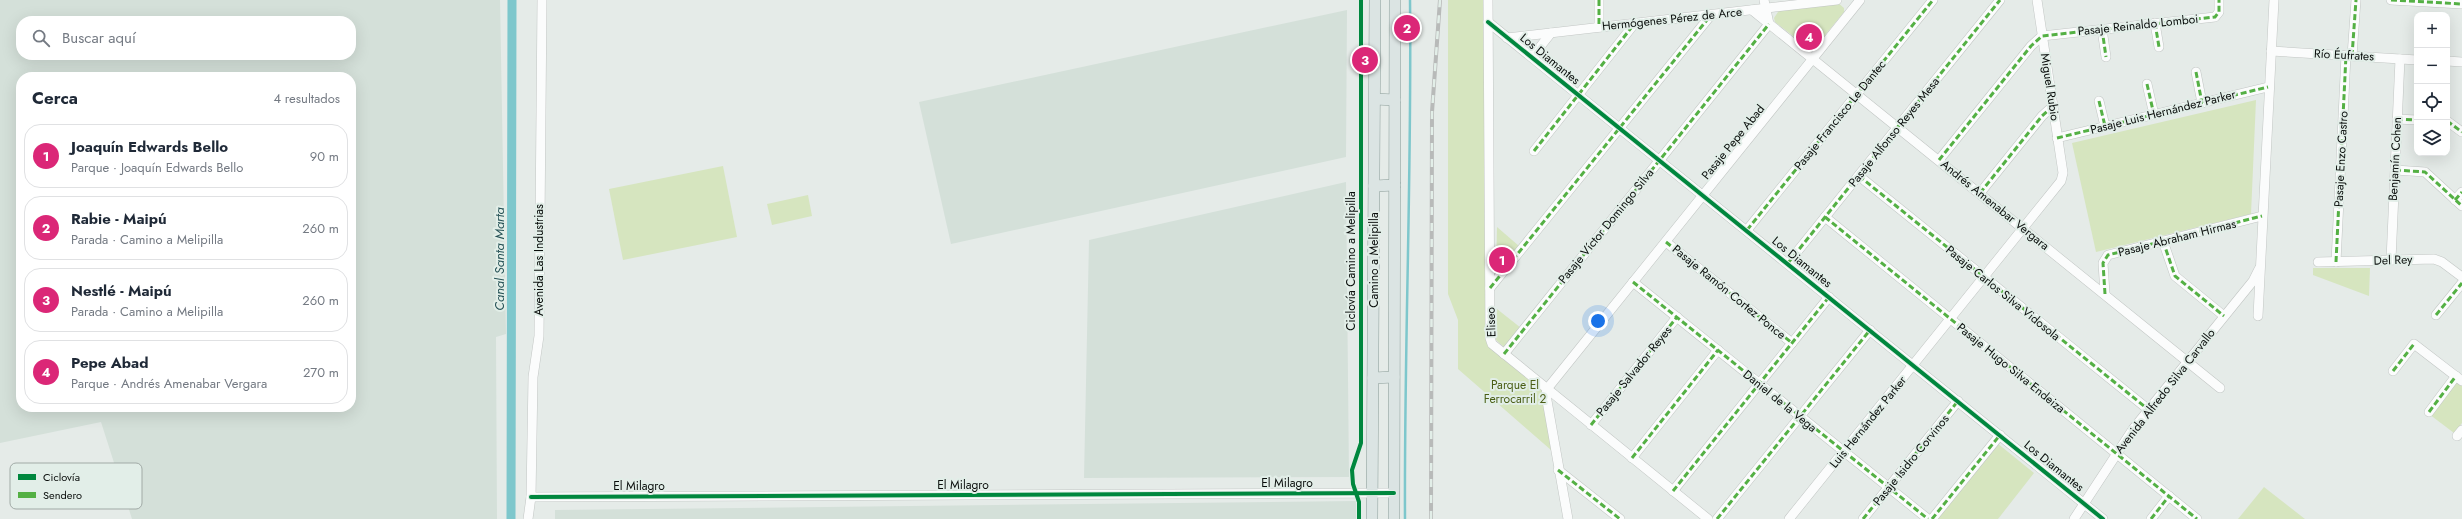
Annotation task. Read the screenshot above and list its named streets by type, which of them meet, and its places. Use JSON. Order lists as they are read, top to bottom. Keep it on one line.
{"streets":{"main road":["Camino a Melipilla"],"street":["Hermógenes Pérez de Arce","Pasaje Reinaldo Lomboi","Río Éufrates","Los Diamantes","Miguel Rubio","Pasaje Luis Hernández Parker","Pasaje Francisco Le Dantec","Pasaje Alfonso Reyes Mesa","Pasaje Pepe Abad","Pasaje Enzo Castro","Benjamín Cohen","Andrés Amenabar Vergara","Pasaje Víctor Domingo Silva","Pasaje Abraham Hirmas","Avenida Las Industrias","Del Rey","Pasaje Ramón Cortez Ponce","Pasaje Carlos Silva Vidosola","Eliseo","Pasaje Hugo Silva Endeiza","Pasaje Salvador Reyes","Avenida Alfredo Silva Carvallo","Daniel de la Vega","Luis Hernández Parker","Pasaje Isidro Corvinos","El Milagro"],"cycle path":["Ciclovía Camino a Melipilla"]},"crossings":[["Hermógenes Pérez de Arce","Los Diamantes"],["Hermógenes Pérez de Arce","Andrés Amenabar Vergara"],["Pasaje Reinaldo Lomboi","Miguel Rubio"],["Río Éufrates","Pasaje Enzo Castro"],["Río Éufrates","Benjamín Cohen"],["Río Éufrates","Avenida Alfredo Silva Carvallo"],["Los Diamantes","Pasaje Francisco Le Dantec"],["Los Diamantes","Pasaje Alfonso Reyes Mesa"],["Los Diamantes","Pasaje Pepe Abad"],["Los Diamantes","Pasaje Víctor Domingo Silva"],["Los Diamantes","Eliseo"],["Los Diamantes","Avenida Alfredo Silva Carvallo"],["Los Diamantes","Luis Hernández Parker"],["Los Diamantes","Pasaje Isidro Corvinos"],["Miguel Rubio","Pasaje Luis Hernández Parker"],["Miguel Rubio","Luis Hernández Parker"],["Pasaje Luis Hernández Parker","Avenida Alfredo Silva Carvallo"],["Pasaje Francisco Le Dantec","Andrés Amenabar Vergara"],["Pasaje Alfonso Reyes Mesa","Andrés Amenabar Vergara"],["Pasaje Alfonso Reyes Mesa","Pasaje Carlos Silva Vidosola"],["Pasaje Alfonso Reyes Mesa","Pasaje Hugo Silva Endeiza"],["Pasaje Pepe Abad","Andrés Amenabar Vergara"],["Pasaje Pepe Abad","Pasaje Ramón Cortez Ponce"],["Pasaje Pepe Abad","Eliseo"],["Pasaje Pepe Abad","Daniel de la Vega"],["Pasaje Enzo Castro","Del Rey"],["Benjamín Cohen","Del Rey"],["Andrés Amenabar Vergara","Pasaje Víctor Domingo Silva"],["Andrés Amenabar Vergara","Pasaje Abraham Hirmas"],["Andrés Amenabar Vergara","Avenida Alfredo Silva Carvallo"],["Andrés Amenabar Vergara","Luis Hernández Parker"],["Pasaje Víctor Domingo Silva","Eliseo"],["Pasaje Abraham Hirmas","Avenida Alfredo Silva Carvallo"],["Avenida Las Industrias","El Milagro"],["Camino a Melipilla","El Milagro"],["Pasaje Carlos Silva Vidosola","Avenida Alfredo Silva Carvallo"],["Pasaje Carlos Silva Vidosola","Luis Hernández Parker"],["Eliseo","Pasaje Salvador Reyes"],["Pasaje Hugo Silva Endeiza","Avenida Alfredo Silva Carvallo"],["Pasaje Hugo Silva Endeiza","Luis Hernández Parker"],["Pasaje Salvador Reyes","Daniel de la Vega"],["Daniel de la Vega","Luis Hernández Parker"],["Daniel de la Vega","Pasaje Isidro Corvinos"]],"water":["Canal Santa Marta"],"parks":["Parque El Ferrocarril 2"],"legend":["Ciclovía","Sendero"],"page":{"map_buttons":["+","−"],"pins":["2","4","3","1"],"search":"Buscar aquí","heading":["Cerca","4 resultados"],"list":[{"mark":"1","name":"Joaquín Edwards Bello","note":"Parque · Joaquín Edwards Bello","value":"90 m"},{"mark":"2","name":"Rabie - Maipú","note":"Parada · Camino a Melipilla","value":"260 m"},{"mark":"3","name":"Nestlé - Maipú","note":"Parada · Camino a Melipilla","value":"260 m"},{"mark":"4","name":"Pepe Abad","note":"Parque · Andrés Amenabar Vergara","value":"270 m"}]}}
